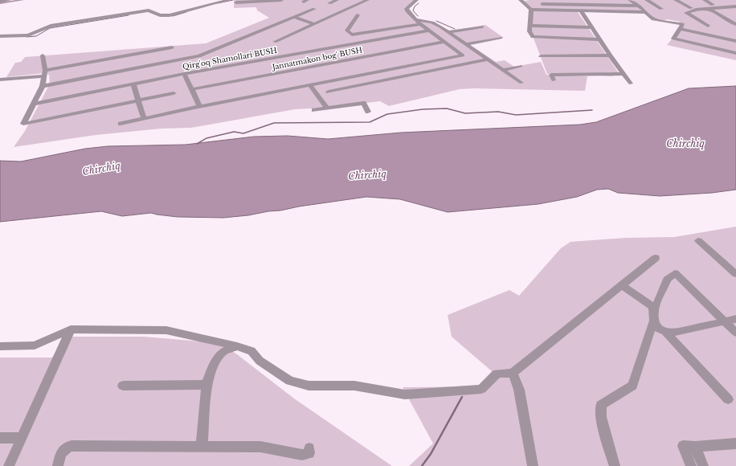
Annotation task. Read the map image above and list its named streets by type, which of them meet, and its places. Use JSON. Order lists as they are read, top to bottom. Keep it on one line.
{"streets":{"street":["Qirg'oq Shamollari BUSH","Jannatmakon bog' BUSH"]},"water":["Chirchiq"]}
